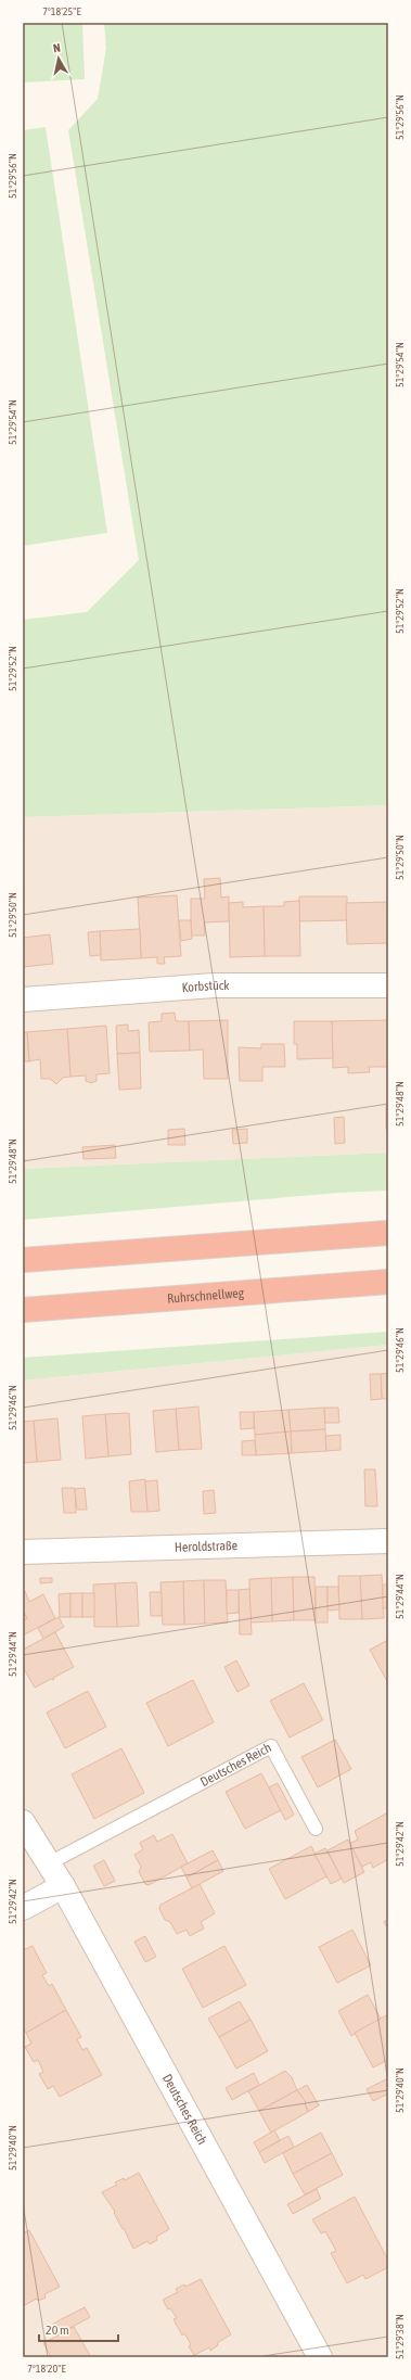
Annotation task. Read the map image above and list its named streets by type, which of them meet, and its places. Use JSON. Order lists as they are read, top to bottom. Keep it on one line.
{"streets":{"highway":["Ruhrschnellweg"],"street":["Korbstück","Heroldstraße","Deutsches Reich"]},"scale_bar":"20 m","north":"top","coordinates":["7°18'25\"E","51°29'56\"N","51°29'54\"N","51°29'52\"N","51°29'50\"N","51°29'48\"N","51°29'46\"N","51°29'44\"N","51°29'42\"N","51°29'40\"N","51°29'38\"N","7°18'20\"E"]}
